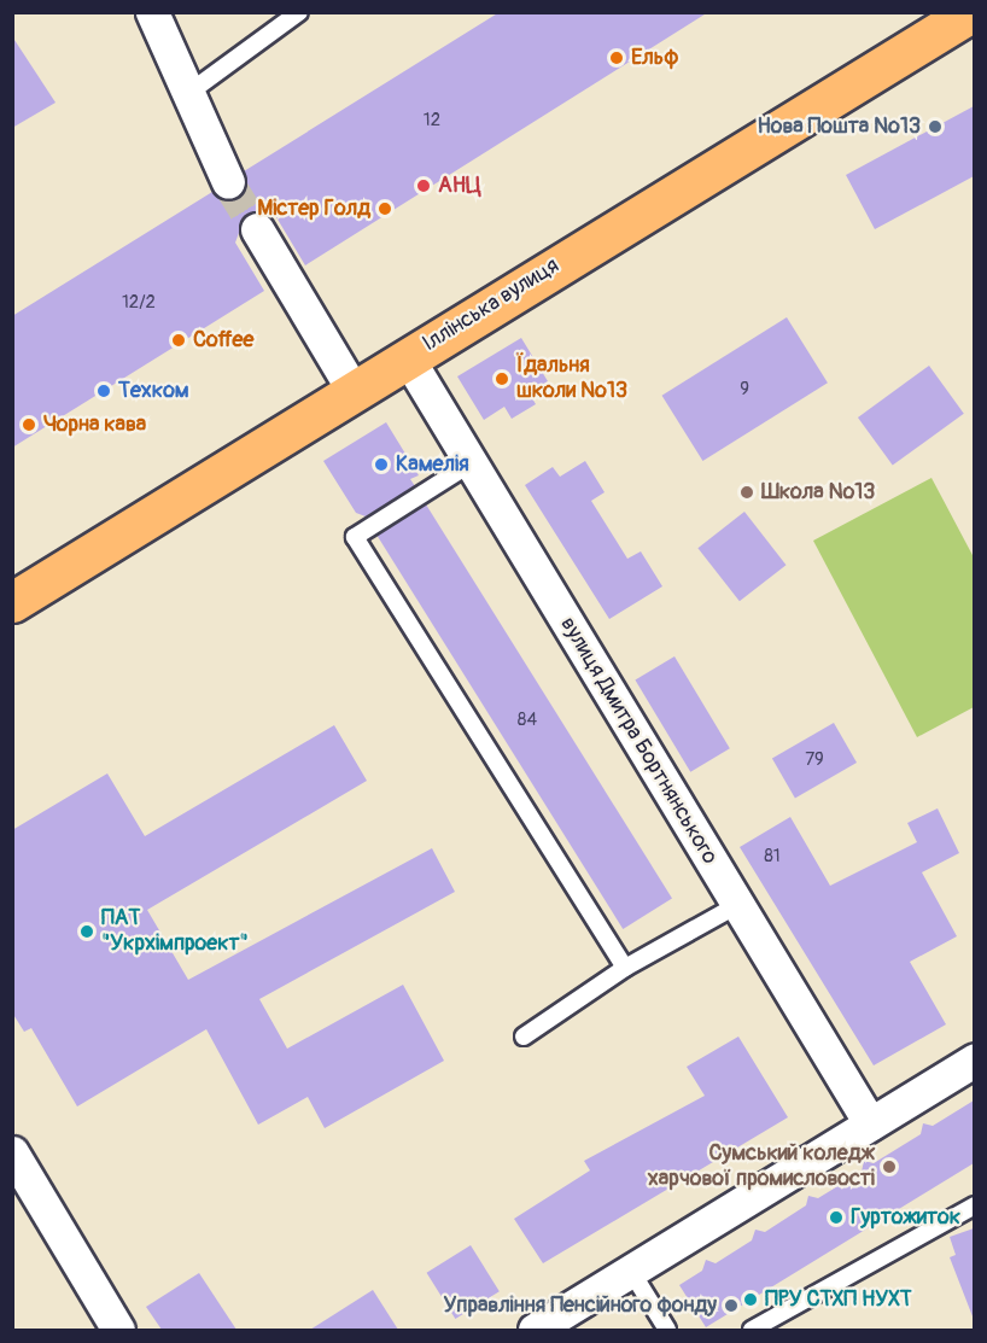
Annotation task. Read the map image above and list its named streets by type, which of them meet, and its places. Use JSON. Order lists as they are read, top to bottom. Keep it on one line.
{"streets":{"main road":["Іллінська вулиця"],"street":["вулиця Дмитра Бортнянського"]},"crossings":[["Іллінська вулиця","вулиця Дмитра Бортнянського"]],"places":["Ельф","Нова Пошта №13","АНЦ","Містер Голд","Coffee","Їдальня школи №13","Техком","Чорна кава","Камелія","Школа №13","ПАТ \"Укрхімпроект\"","Сумський коледж харчової промисловості","Гуртожиток","ПРУ СТХП НУХТ","Управління Пенсійного фонду"],"house_numbers":["12","12/2","9","84","79","81"]}
